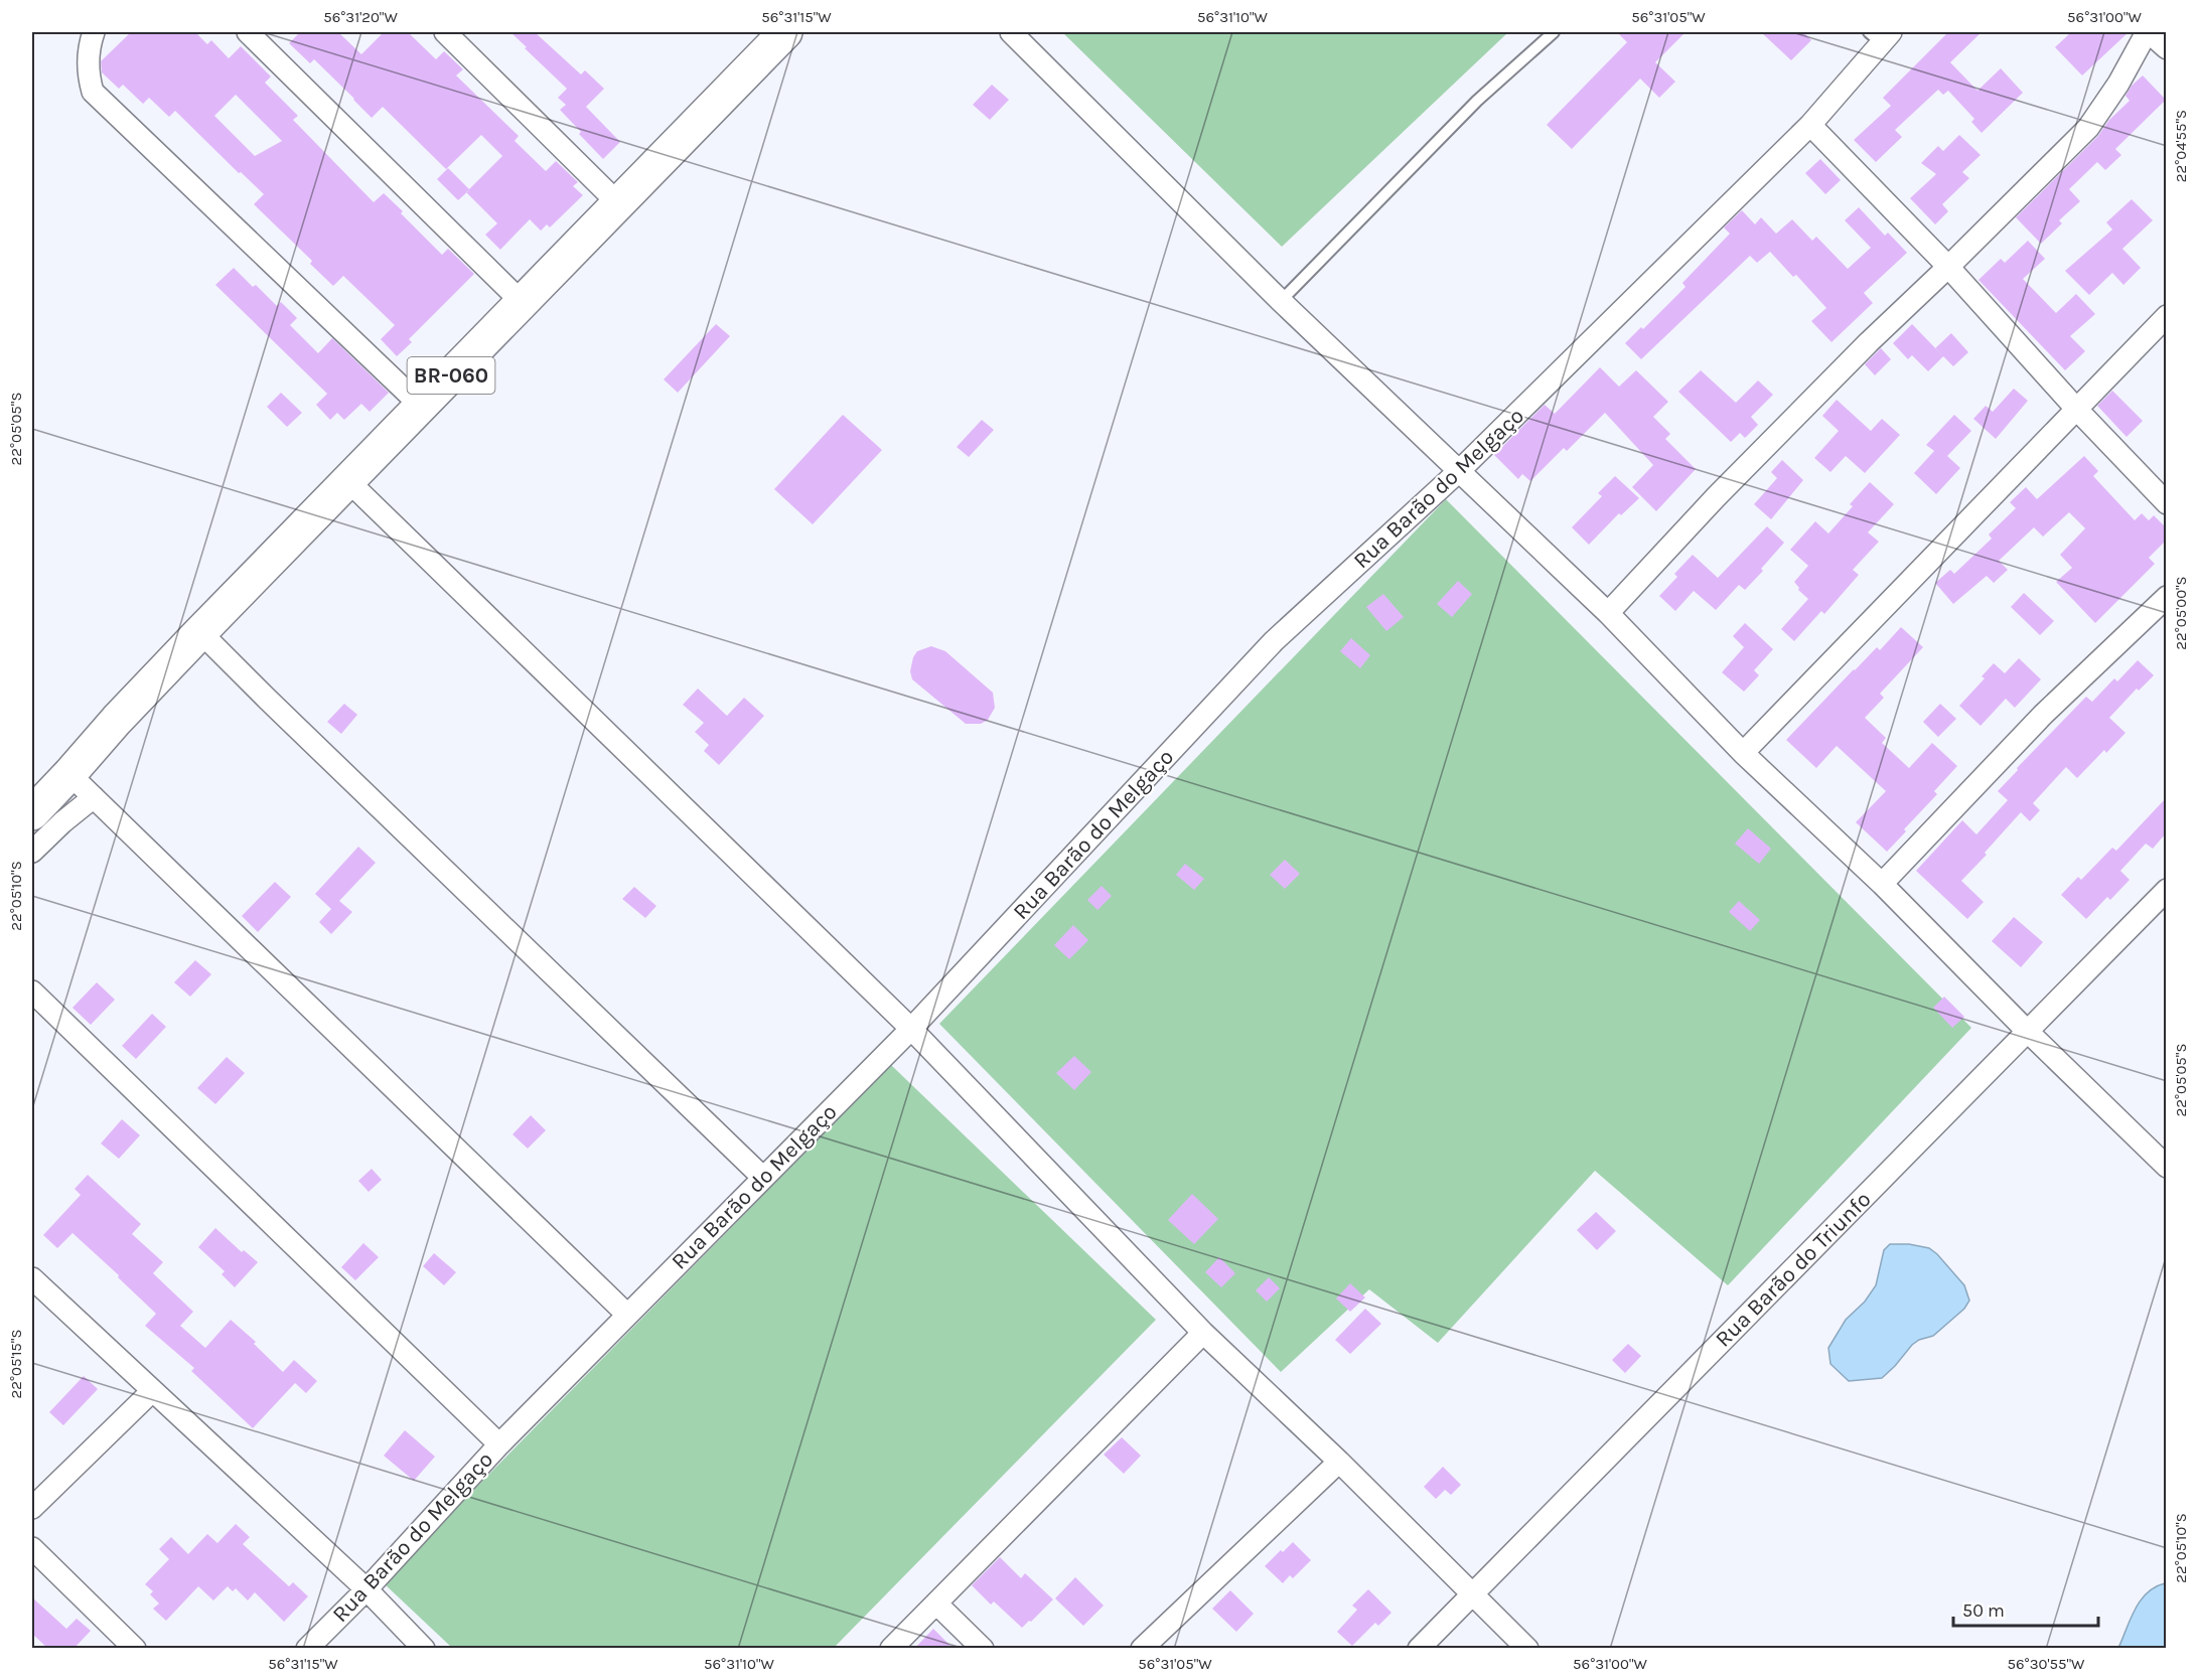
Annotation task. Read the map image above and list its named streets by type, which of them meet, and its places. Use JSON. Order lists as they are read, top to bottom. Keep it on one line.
{"streets":{"main road":["BR-060"],"street":["Rua Barão do Melgaço","Rua Barão do Triunfo"]},"scale_bar":"50 m","coordinates":["56°31'20\"W","56°31'15\"W","56°31'10\"W","56°31'05\"W","56°31'00\"W","22°04'55\"S","22°05'05\"S","22°05'00\"S","22°05'10\"S","22°05'15\"S","56°30'55\"W"]}
